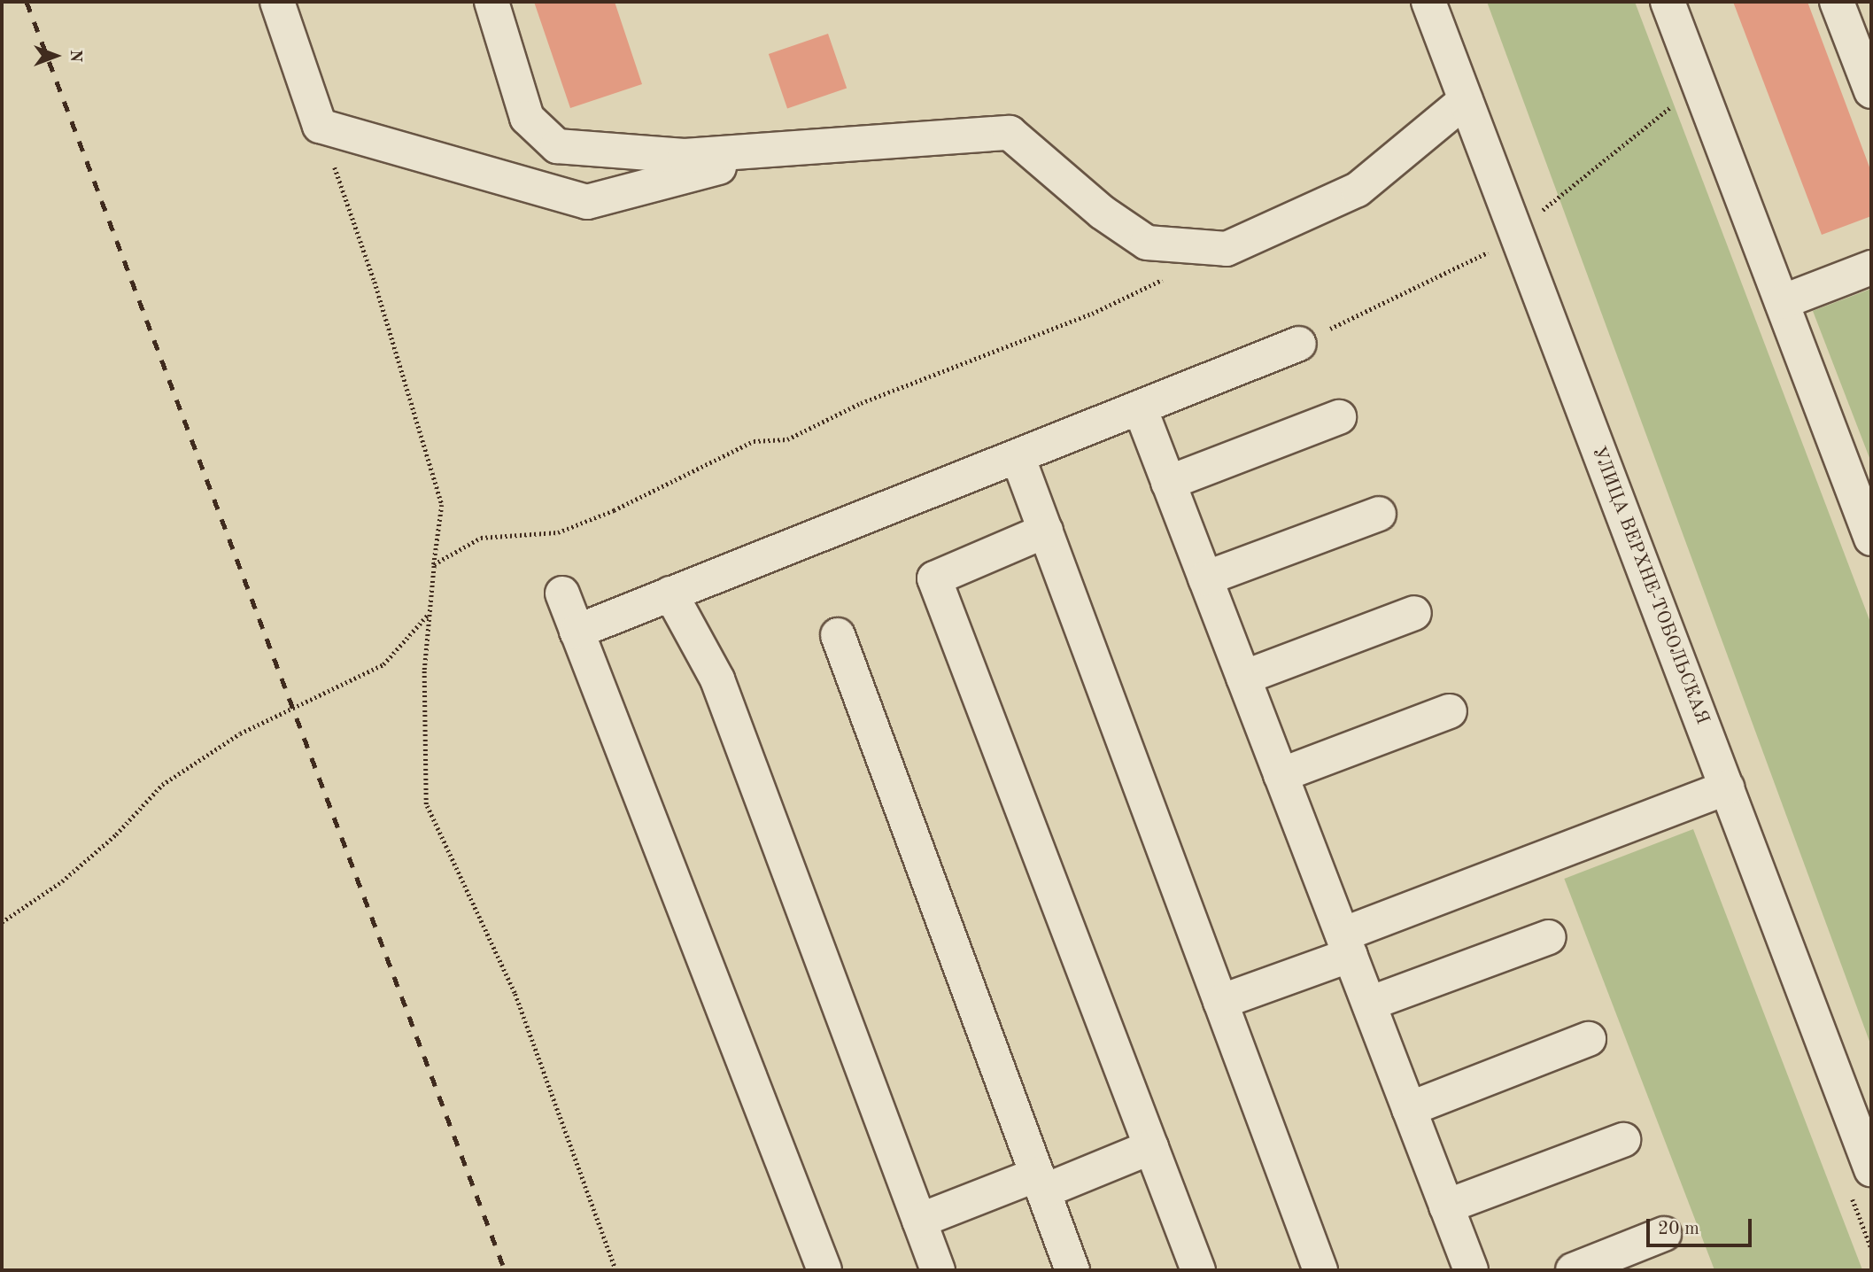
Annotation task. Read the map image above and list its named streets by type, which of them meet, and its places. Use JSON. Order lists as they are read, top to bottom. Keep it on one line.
{"streets":{"street":["УЛИЦА ВЕРХНЕ-ТОБОЛЬСКАЯ"]},"scale_bar":"20 m","north":"right"}
